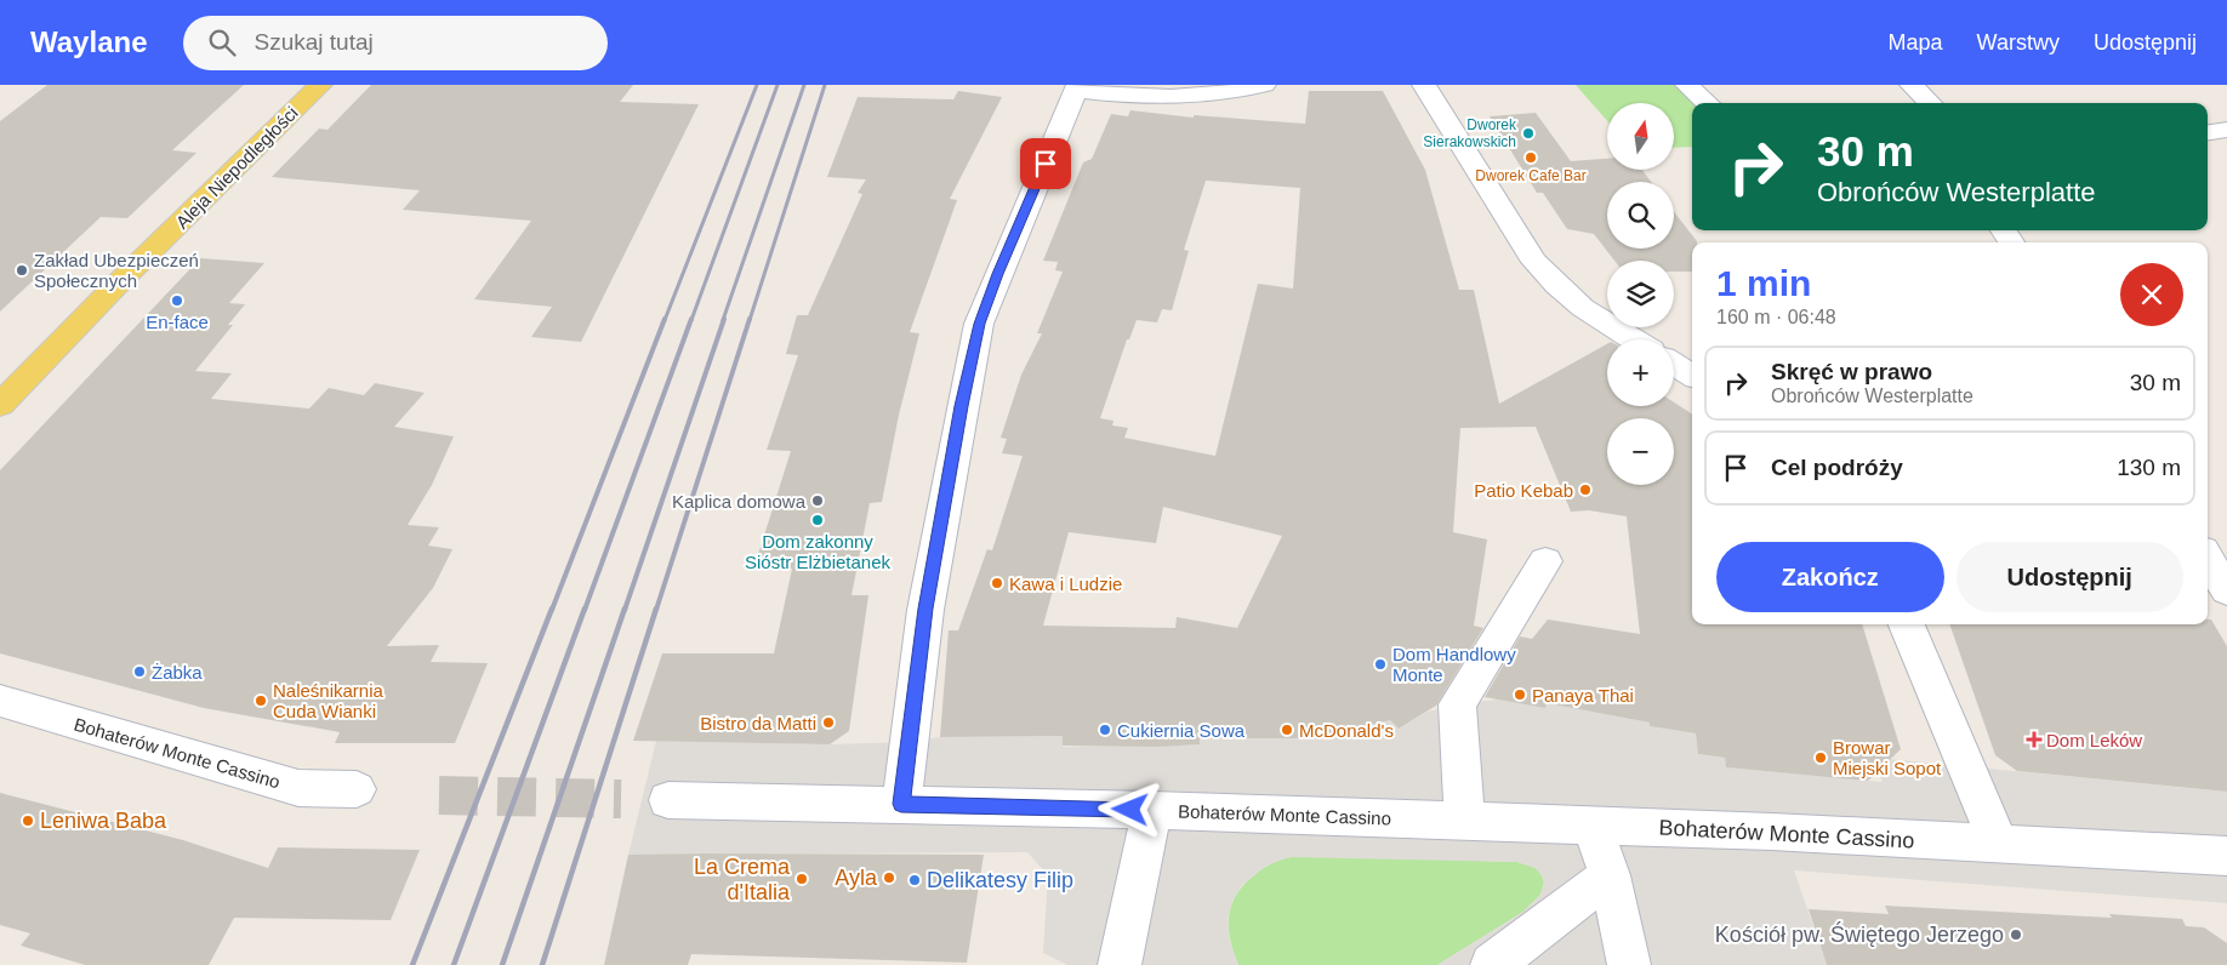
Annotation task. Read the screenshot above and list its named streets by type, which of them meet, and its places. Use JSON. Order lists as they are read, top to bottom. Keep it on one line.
{"streets":{"main road":["Aleja Niepodległości"],"street":["Bohaterów Monte Cassino"]},"places":{"other":["Dworek Sierakowskich","Dworek Cafe Bar","Zakład Ubezpieczeń Społecznych","En-face","Patio Kebab","Kaplica domowa","Dom zakonny Sióstr Elżbietanek","Kawa i Ludzie","Dom Handlowy Monte","Żabka","Panaya Thai","Naleśnikarnia Cuda Wianki","Bistro da Matti","Cukiernia Sowa","McDonald's","Browar Miejski Sopot","Leniwa Baba","Ayla","La Crema d'Italia","Delikatesy Filip","Kościół pw. Świętego Jerzego"],"health":["Dom Leków"]},"north":"top","page":{"header":"Waylane","search":"Szukaj tutaj","nav":["Mapa","Warstwy","Udostępnij"],"map_buttons":["+","−"],"turn":["30 m","Obrońców Westerplatte"],"heading":["1 min","160 m · 06:48"],"list":[{"name":"Skręć w prawo","note":"Obrońców Westerplatte","value":"30 m"},{"name":"Cel podróży","value":"130 m"}],"buttons":["Zakończ","Udostępnij"]}}
